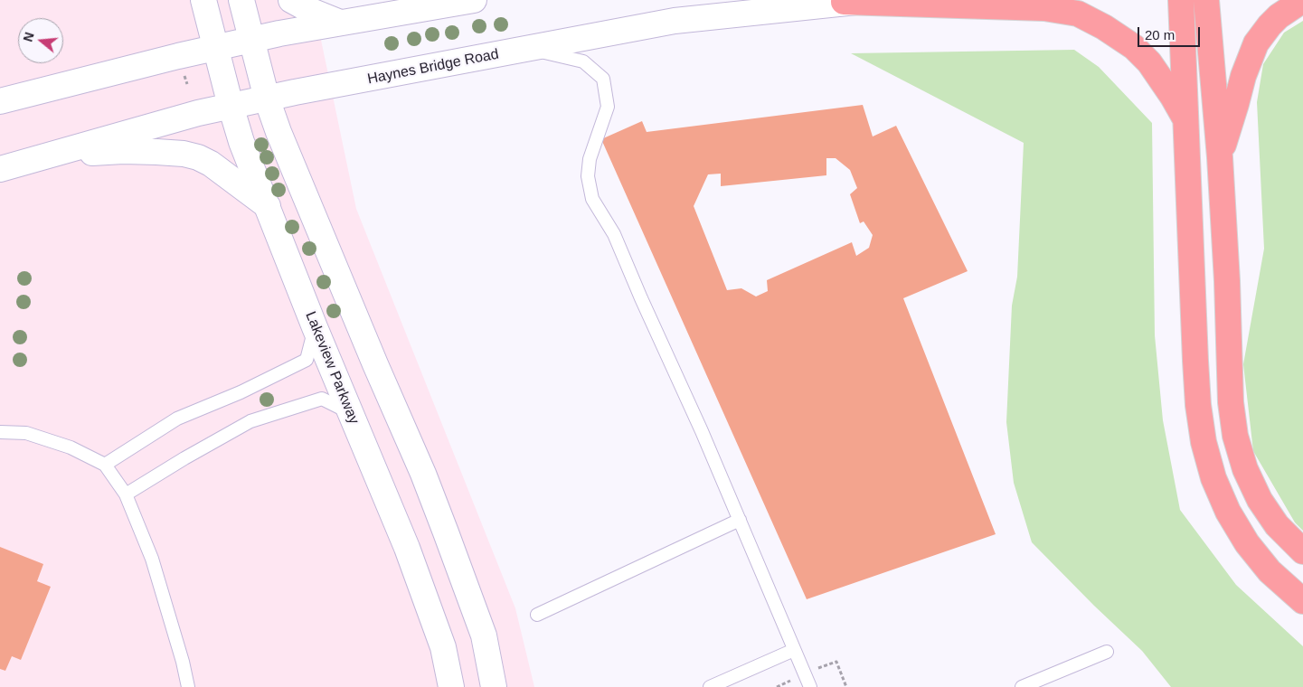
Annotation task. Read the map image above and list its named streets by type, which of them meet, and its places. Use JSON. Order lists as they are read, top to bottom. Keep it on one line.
{"streets":{"main road":["Haynes Bridge Road","Lakeview Parkway"]},"crossings":[["Haynes Bridge Road","Lakeview Parkway"]],"scale_bar":"20 m","north":"left"}
